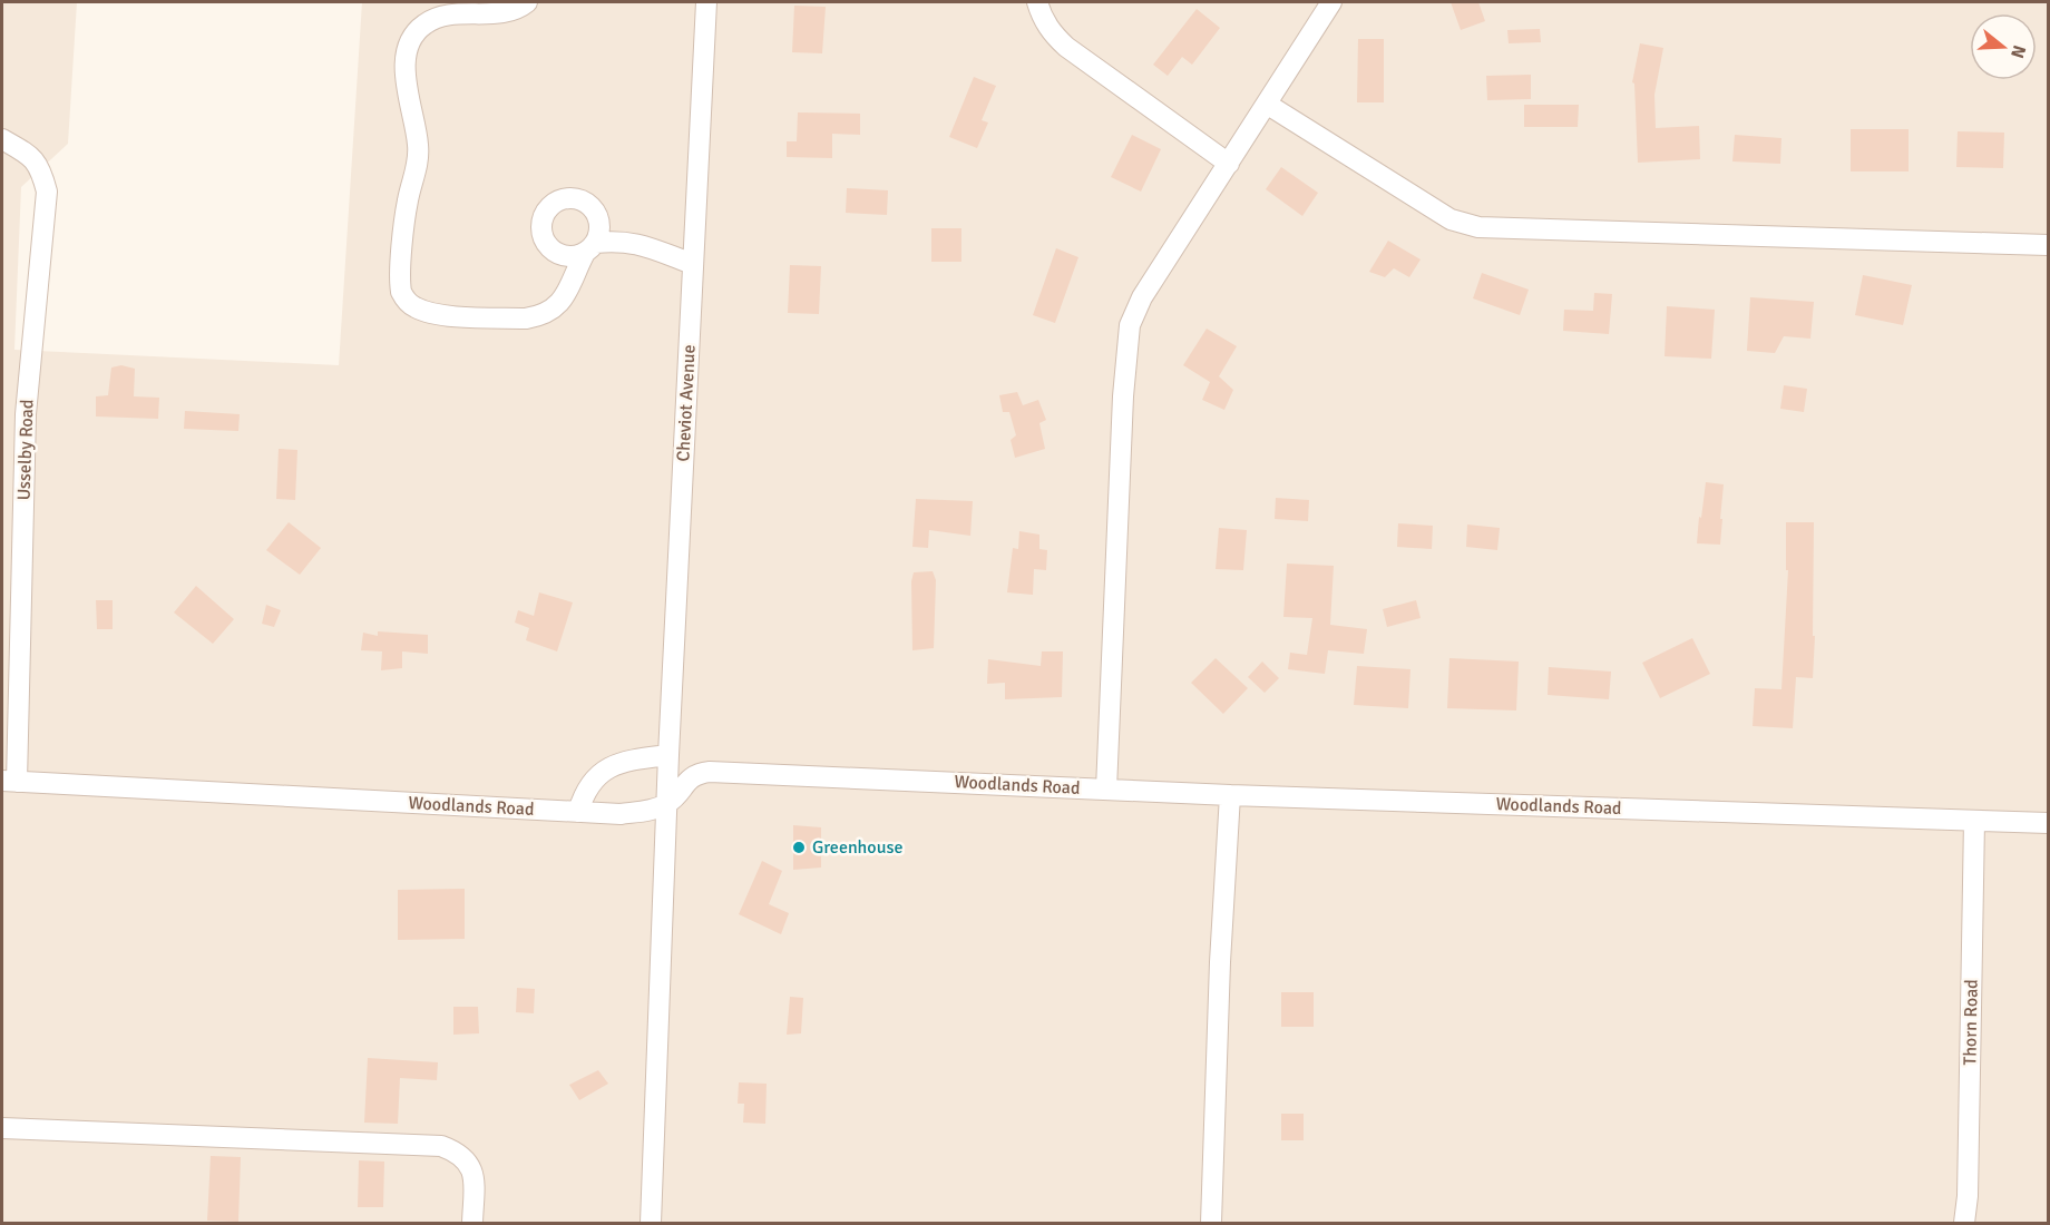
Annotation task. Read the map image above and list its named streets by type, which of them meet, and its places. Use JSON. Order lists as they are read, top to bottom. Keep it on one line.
{"streets":{"street":["Cheviot Avenue","Usselby Road","Woodlands Road","Thorn Road"]},"crossings":[["Cheviot Avenue","Woodlands Road"],["Usselby Road","Woodlands Road"],["Woodlands Road","Thorn Road"]],"places":["Greenhouse"],"north":"right"}
